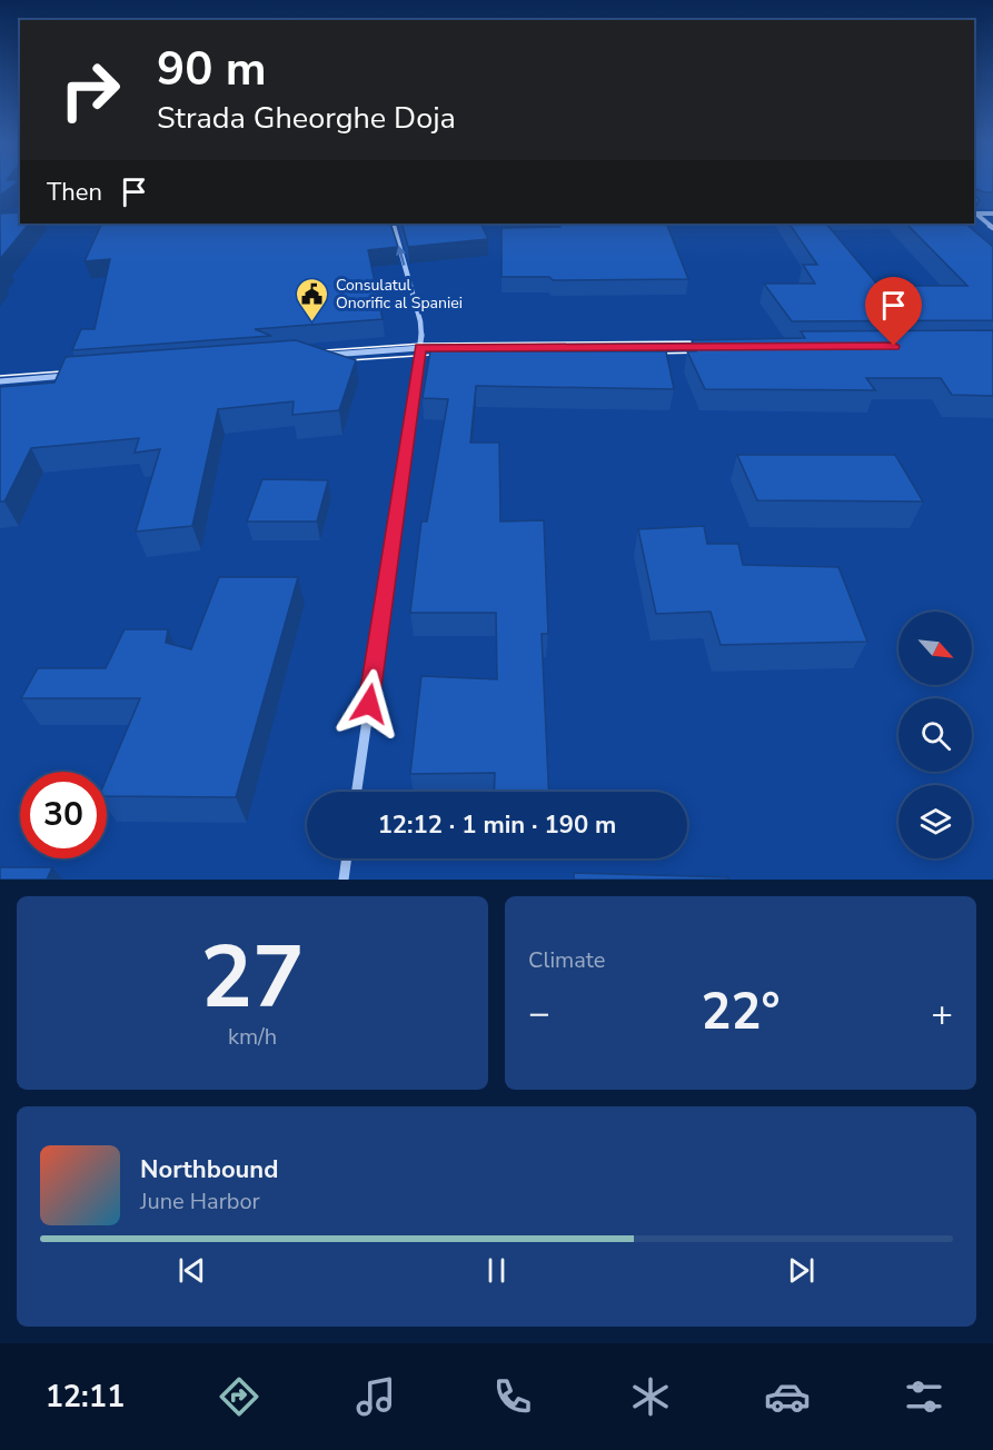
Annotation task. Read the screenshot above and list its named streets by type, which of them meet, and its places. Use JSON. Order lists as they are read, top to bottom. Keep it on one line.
{"places":{"public building":["Consulatul Onorific al Spaniei"]},"north":"bottom right","page":{"turn":["90 m","Strada Gheorghe Doja"],"then":"Then","limit":"30","trip":"12:12 · 1 min · 190 m","tile":[["27","km/h"],"Climate"],"heat":["−","22°","+"],"song":["Northbound","June Harbor"],"tabs":"12:11"}}
